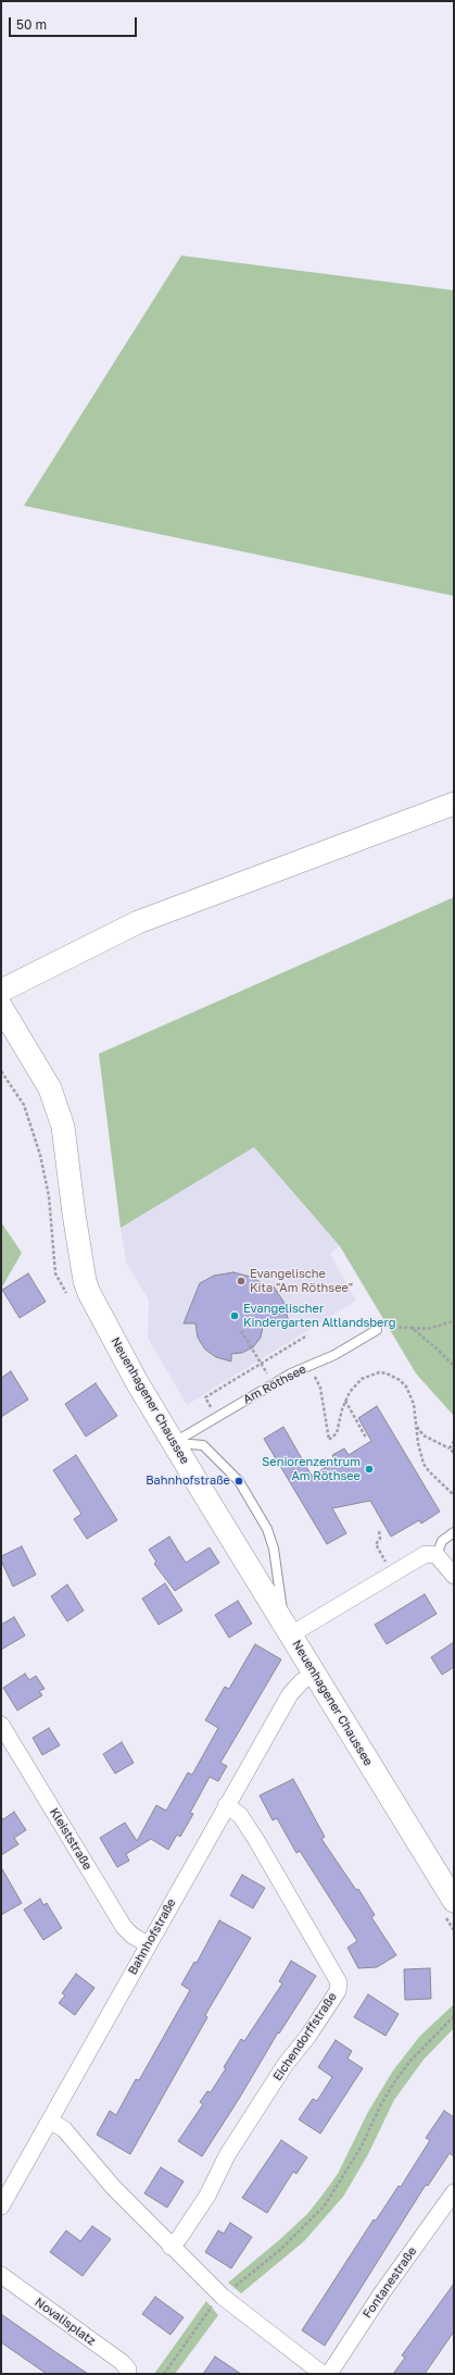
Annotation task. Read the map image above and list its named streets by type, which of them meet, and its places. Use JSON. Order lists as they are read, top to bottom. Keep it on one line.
{"streets":{"street":["Neuenhagener Chaussee","Kleiststraße","Bahnhofstraße","Eichendorffstraße","Fontanestraße","Novalisplatz"],"lane":["Am Röthsee"]},"crossings":[["Am Röthsee","Neuenhagener Chaussee"],["Neuenhagener Chaussee","Bahnhofstraße"],["Kleiststraße","Bahnhofstraße"],["Bahnhofstraße","Eichendorffstraße"]],"places":["Evangelische Kita \"Am Röthsee\"","Evangelischer Kindergarten Altlandsberg","Seniorenzentrum Am Röthsee","Bahnhofstraße"],"scale_bar":"50 m"}
